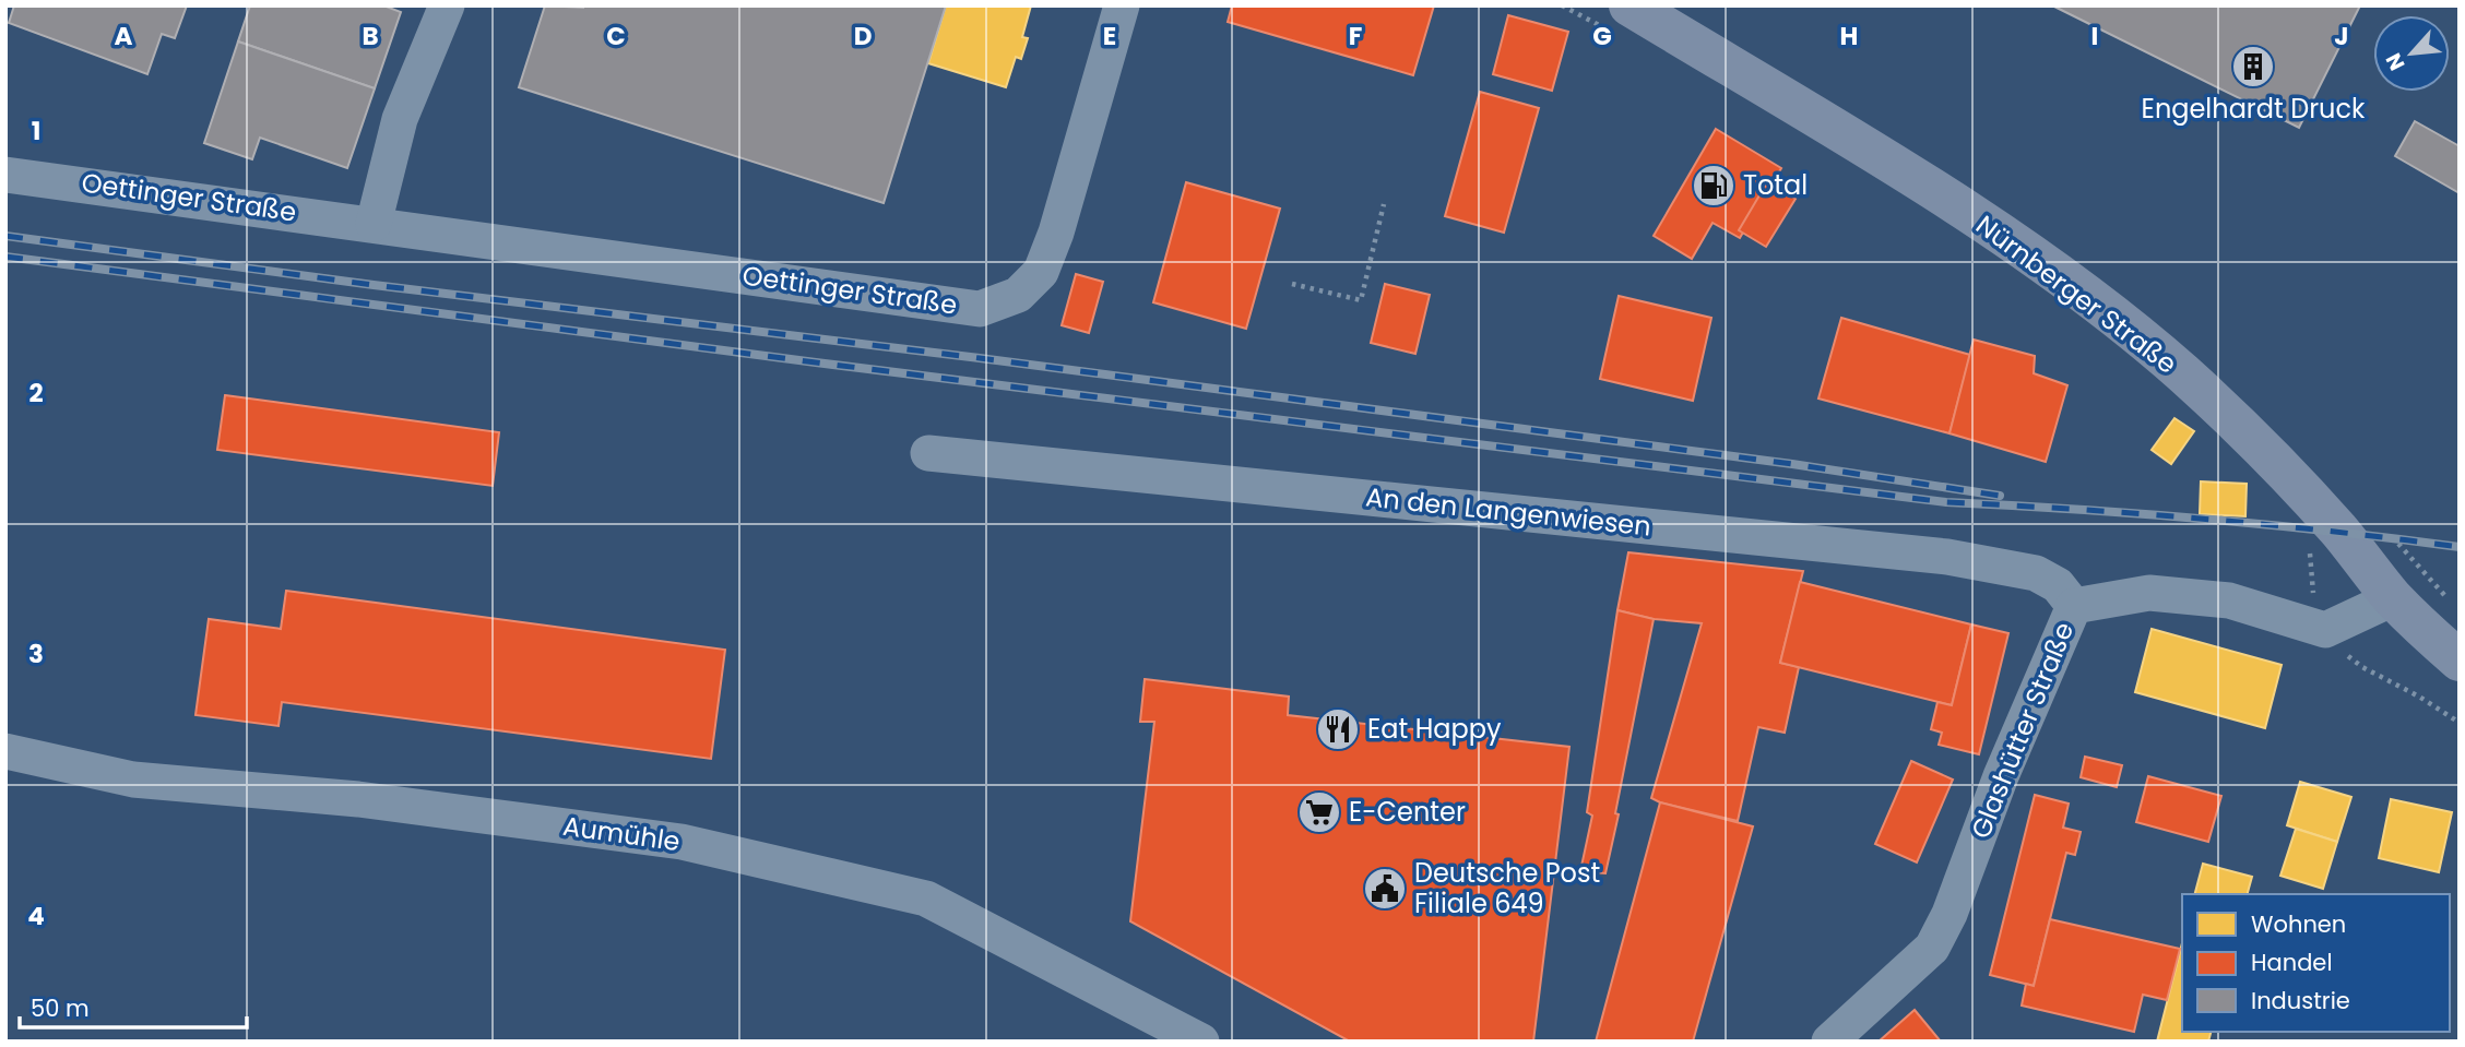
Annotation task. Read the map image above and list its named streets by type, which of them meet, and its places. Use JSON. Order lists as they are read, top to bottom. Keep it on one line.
{"streets":{"main road":["Nürnberger Straße"],"street":["Oettinger Straße","An den Langenwiesen","Glashütter Straße","Aumühle"]},"crossings":[["An den Langenwiesen","Glashütter Straße"]],"places":{"building":["Engelhardt Druck"],"fuel station":["Total"],"restaurant":["Eat Happy"],"supermarket":["E-Center"],"public building":["Deutsche Post Filiale 649"]},"legend":["Wohnen","Handel","Industrie"],"scale_bar":"50 m","north":"bottom left","grid":{"columns":["A","B","C","D","E","F","G","H","I","J"],"rows":["1","2","3","4"]}}
